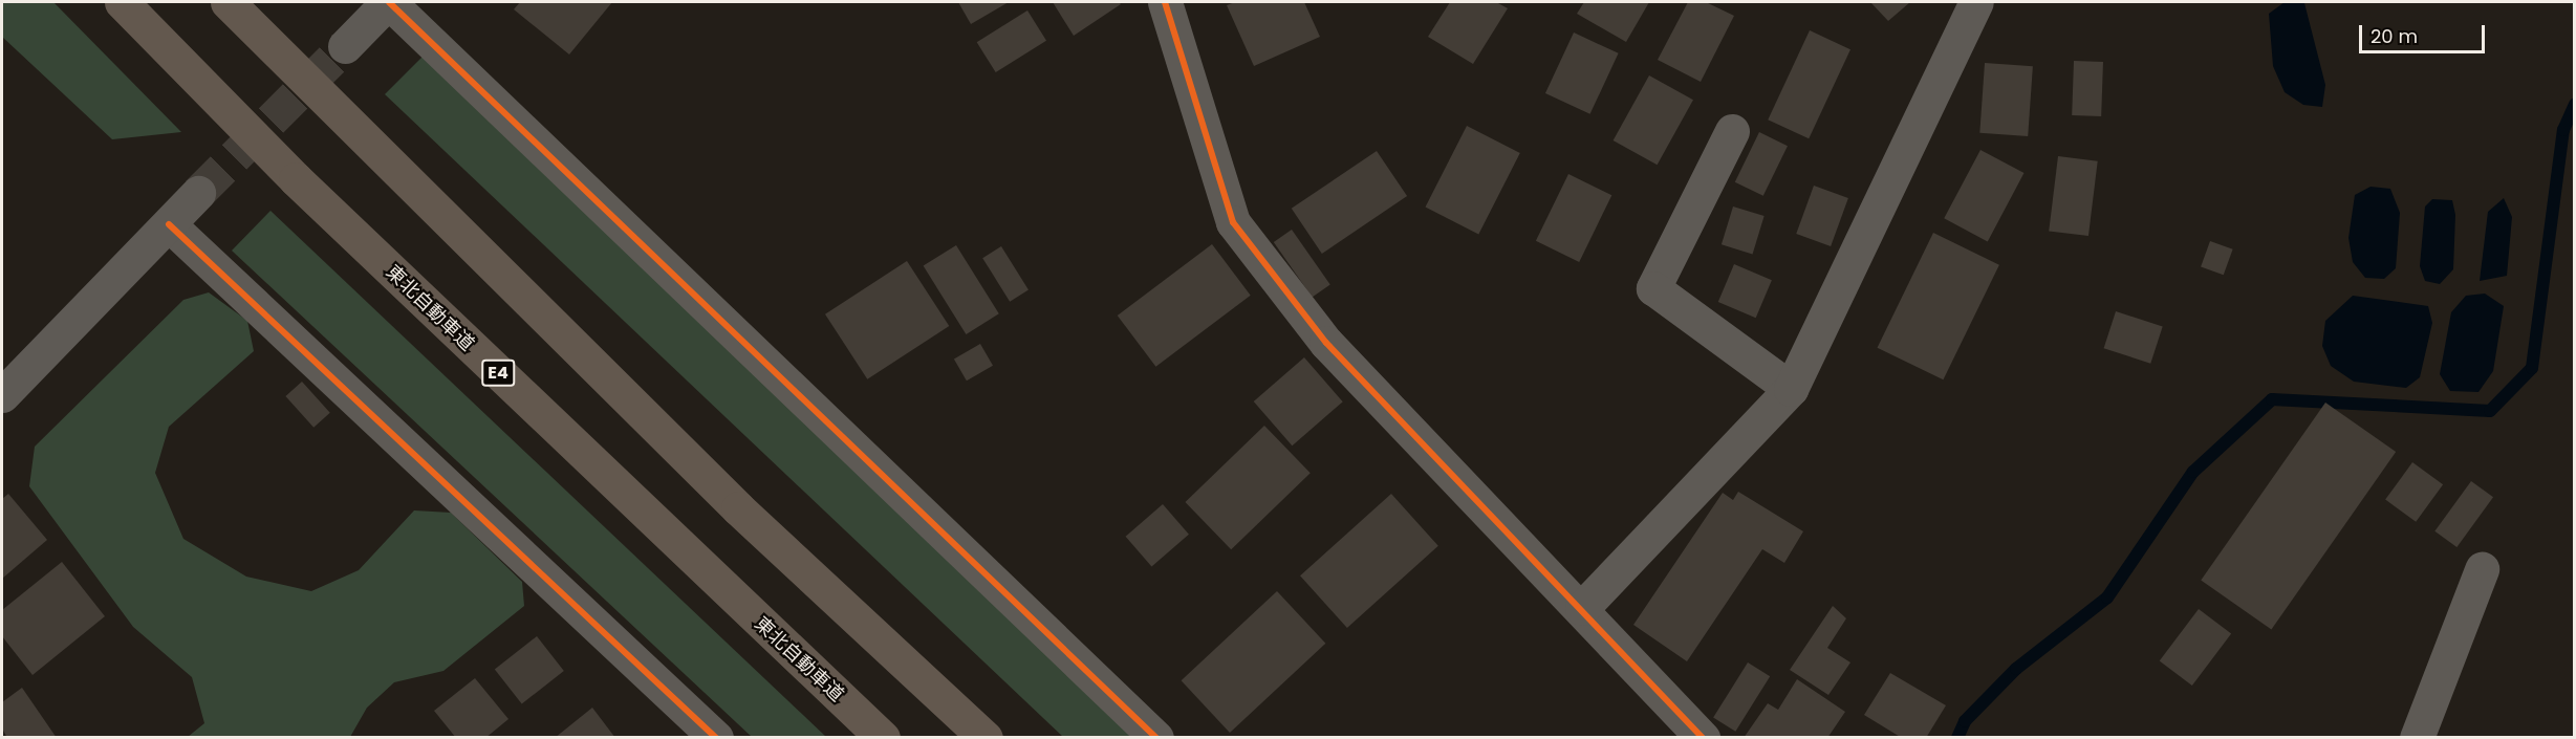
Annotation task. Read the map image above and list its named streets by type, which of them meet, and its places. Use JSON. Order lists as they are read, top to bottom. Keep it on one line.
{"streets":{"highway":["東北自動車道","E4"]},"scale_bar":"20 m"}
